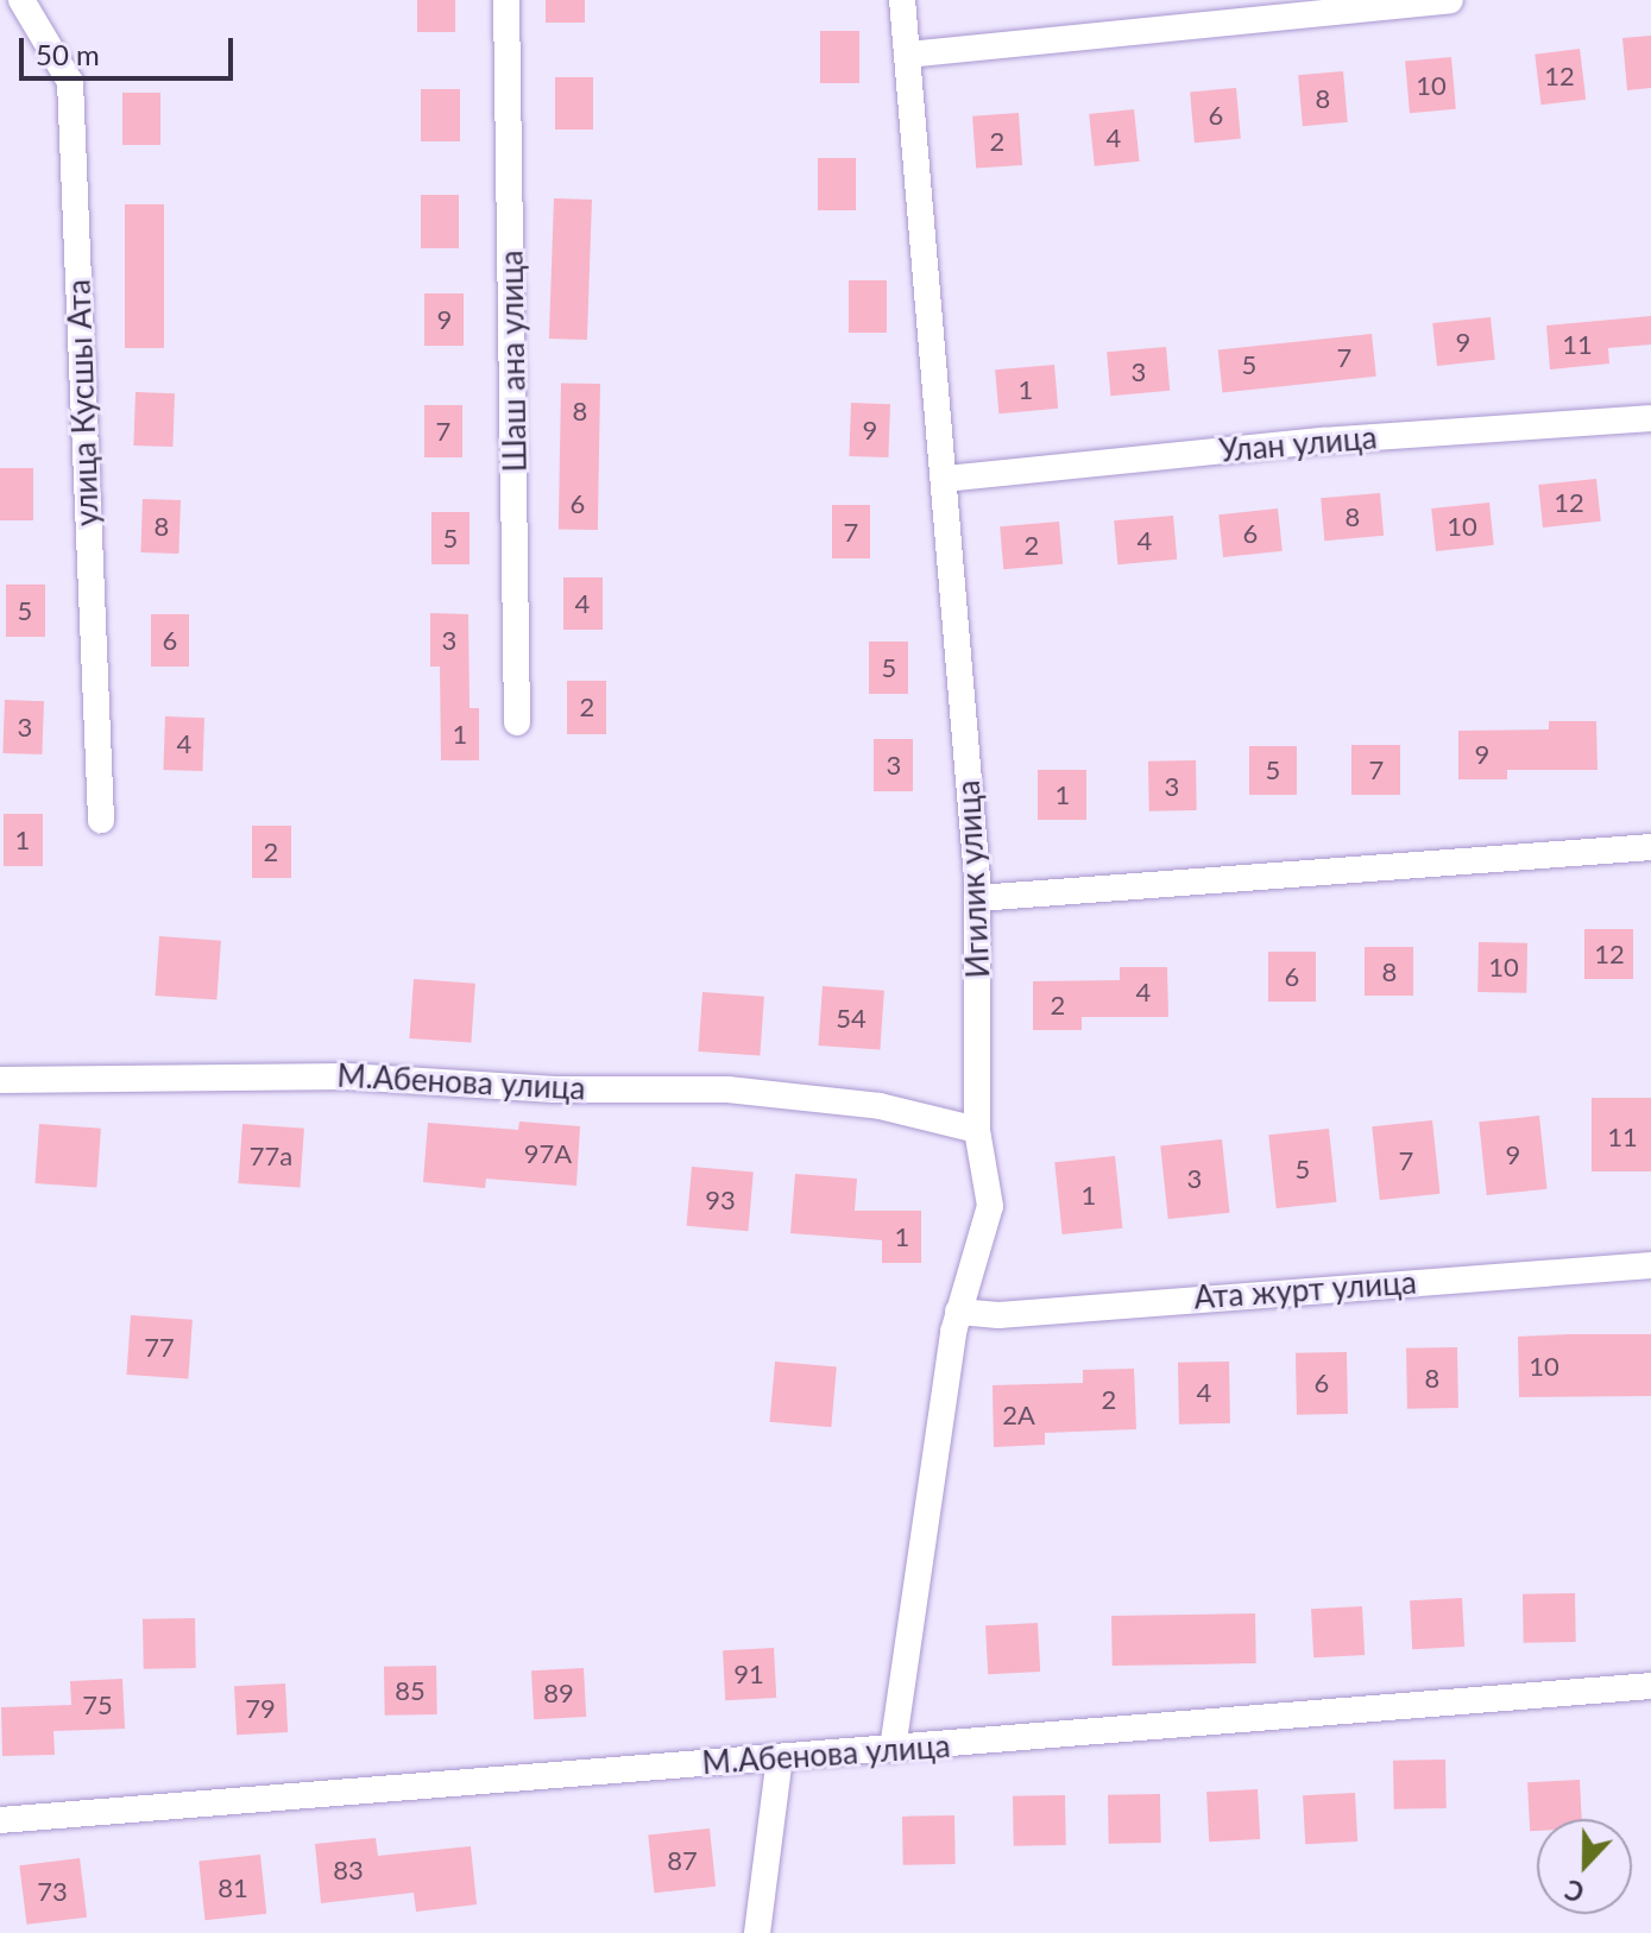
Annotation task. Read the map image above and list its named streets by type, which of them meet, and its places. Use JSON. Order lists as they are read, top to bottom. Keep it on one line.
{"streets":{"street":["Шаш ана улица","улица Кусшы Ата","Улан улица","Игилик улица","М.Абенова улица","Ата журт улица"]},"crossings":[["Улан улица","Игилик улица"],["Игилик улица","М.Абенова улица"],["Игилик улица","Ата журт улица"]],"house_numbers":["12","10","8","6","4","2","9","9","11","7","5","3","1","8","9","7","12","6","8","8","10","7","6","5","4","2","4","5","6","3","5","2","3","1","4","9","3","5","7","3","1","1","2","12","10","8","6","4","2","54","11","97А","9","77а","7","5","3","1","93","1","77","10","8","6","4","2","2А","91","85","89","75","79","87","83","81","73"],"scale_bar":"50 m","north":"bottom"}
